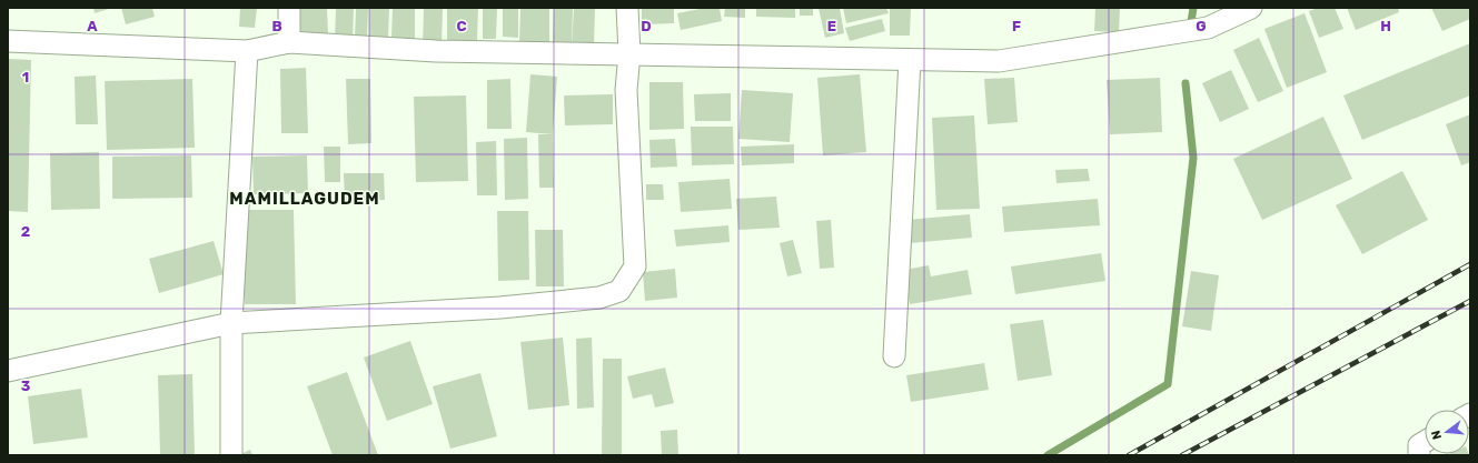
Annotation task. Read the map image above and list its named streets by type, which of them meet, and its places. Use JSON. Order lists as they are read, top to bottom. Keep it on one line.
{"districts":["MAMILLAGUDEM"],"north":"left","grid":{"columns":["A","B","C","D","E","F","G","H"],"rows":["1","2","3"]}}
